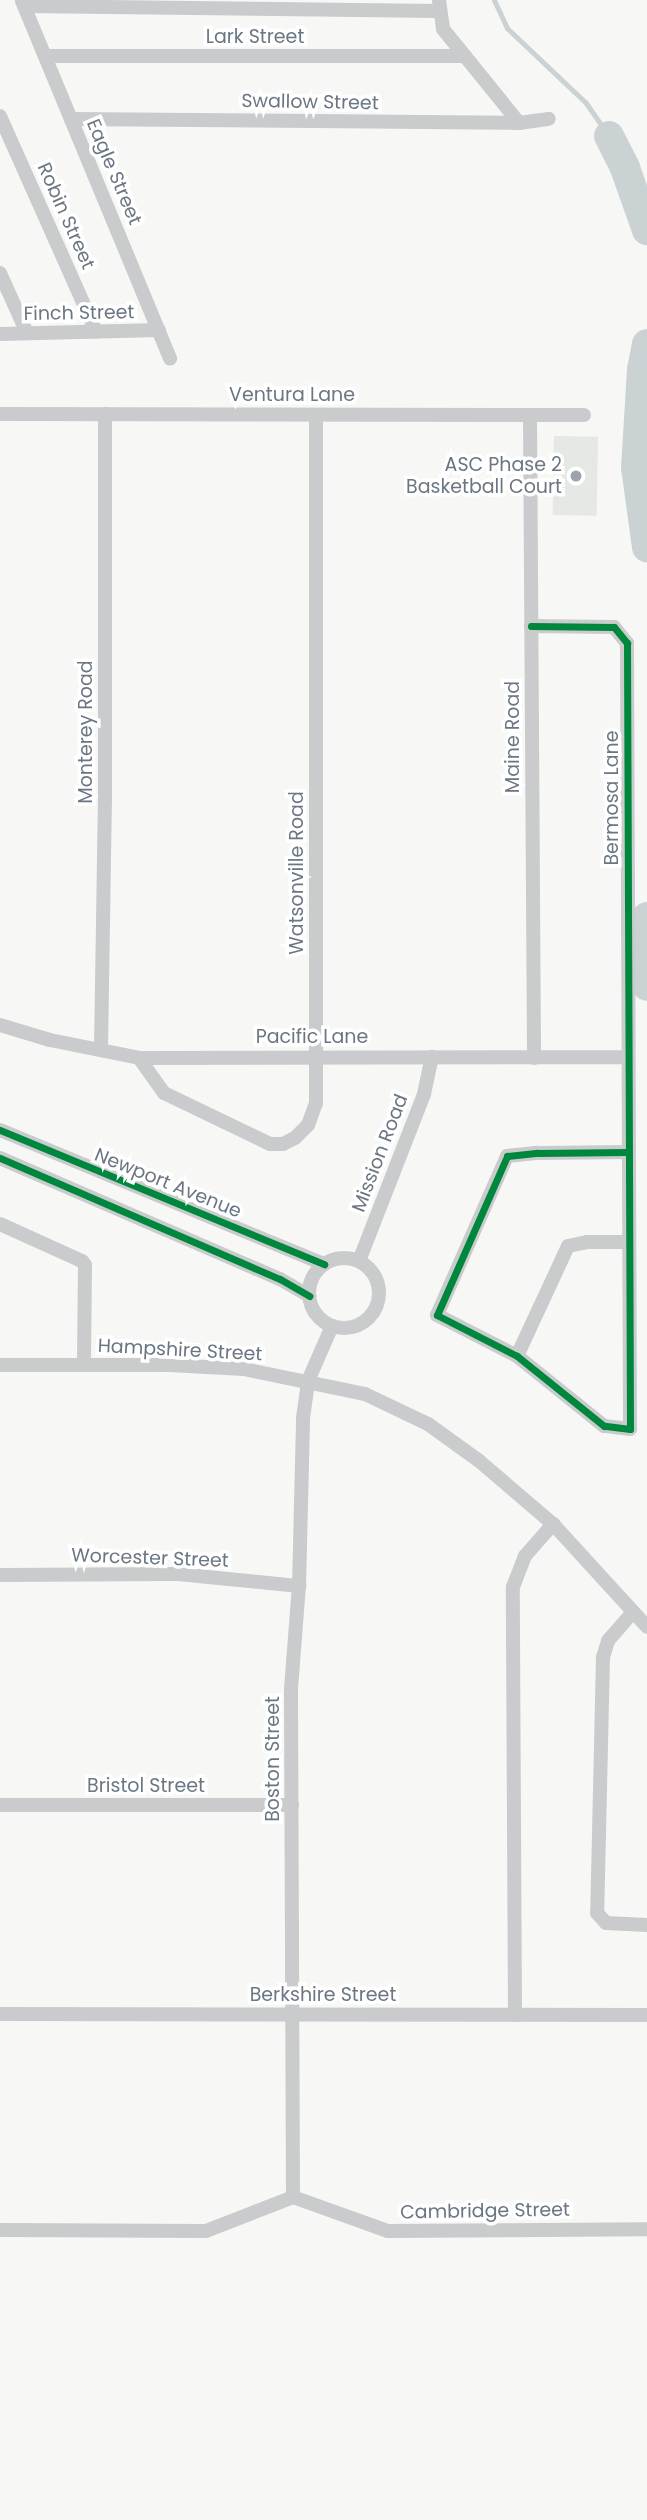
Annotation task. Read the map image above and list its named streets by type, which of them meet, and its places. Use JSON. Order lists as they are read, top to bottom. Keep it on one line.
{"streets":{"street":["Lark Street","Swallow Street","Eagle Street","Robin Street","Finch Street","Ventura Lane","Monterey Road","Maine Road","Bermosa Lane","Watsonville Road","Pacific Lane","Mission Road","Newport Avenue","Hampshire Street","Worcester Street","Boston Street","Bristol Street","Berkshire Street","Cambridge Street"]},"crossings":[["Lark Street","Eagle Street"],["Swallow Street","Eagle Street"],["Eagle Street","Finch Street"],["Robin Street","Finch Street"],["Ventura Lane","Monterey Road"],["Ventura Lane","Maine Road"],["Ventura Lane","Watsonville Road"],["Monterey Road","Pacific Lane"],["Maine Road","Bermosa Lane"],["Maine Road","Pacific Lane"],["Bermosa Lane","Pacific Lane"],["Watsonville Road","Pacific Lane"],["Pacific Lane","Mission Road"],["Mission Road","Newport Avenue"],["Mission Road","Boston Street"],["Newport Avenue","Boston Street"],["Hampshire Street","Boston Street"],["Worcester Street","Boston Street"],["Boston Street","Bristol Street"],["Boston Street","Berkshire Street"],["Boston Street","Cambridge Street"]],"places":["ASC Phase 2 Basketball Court"]}
